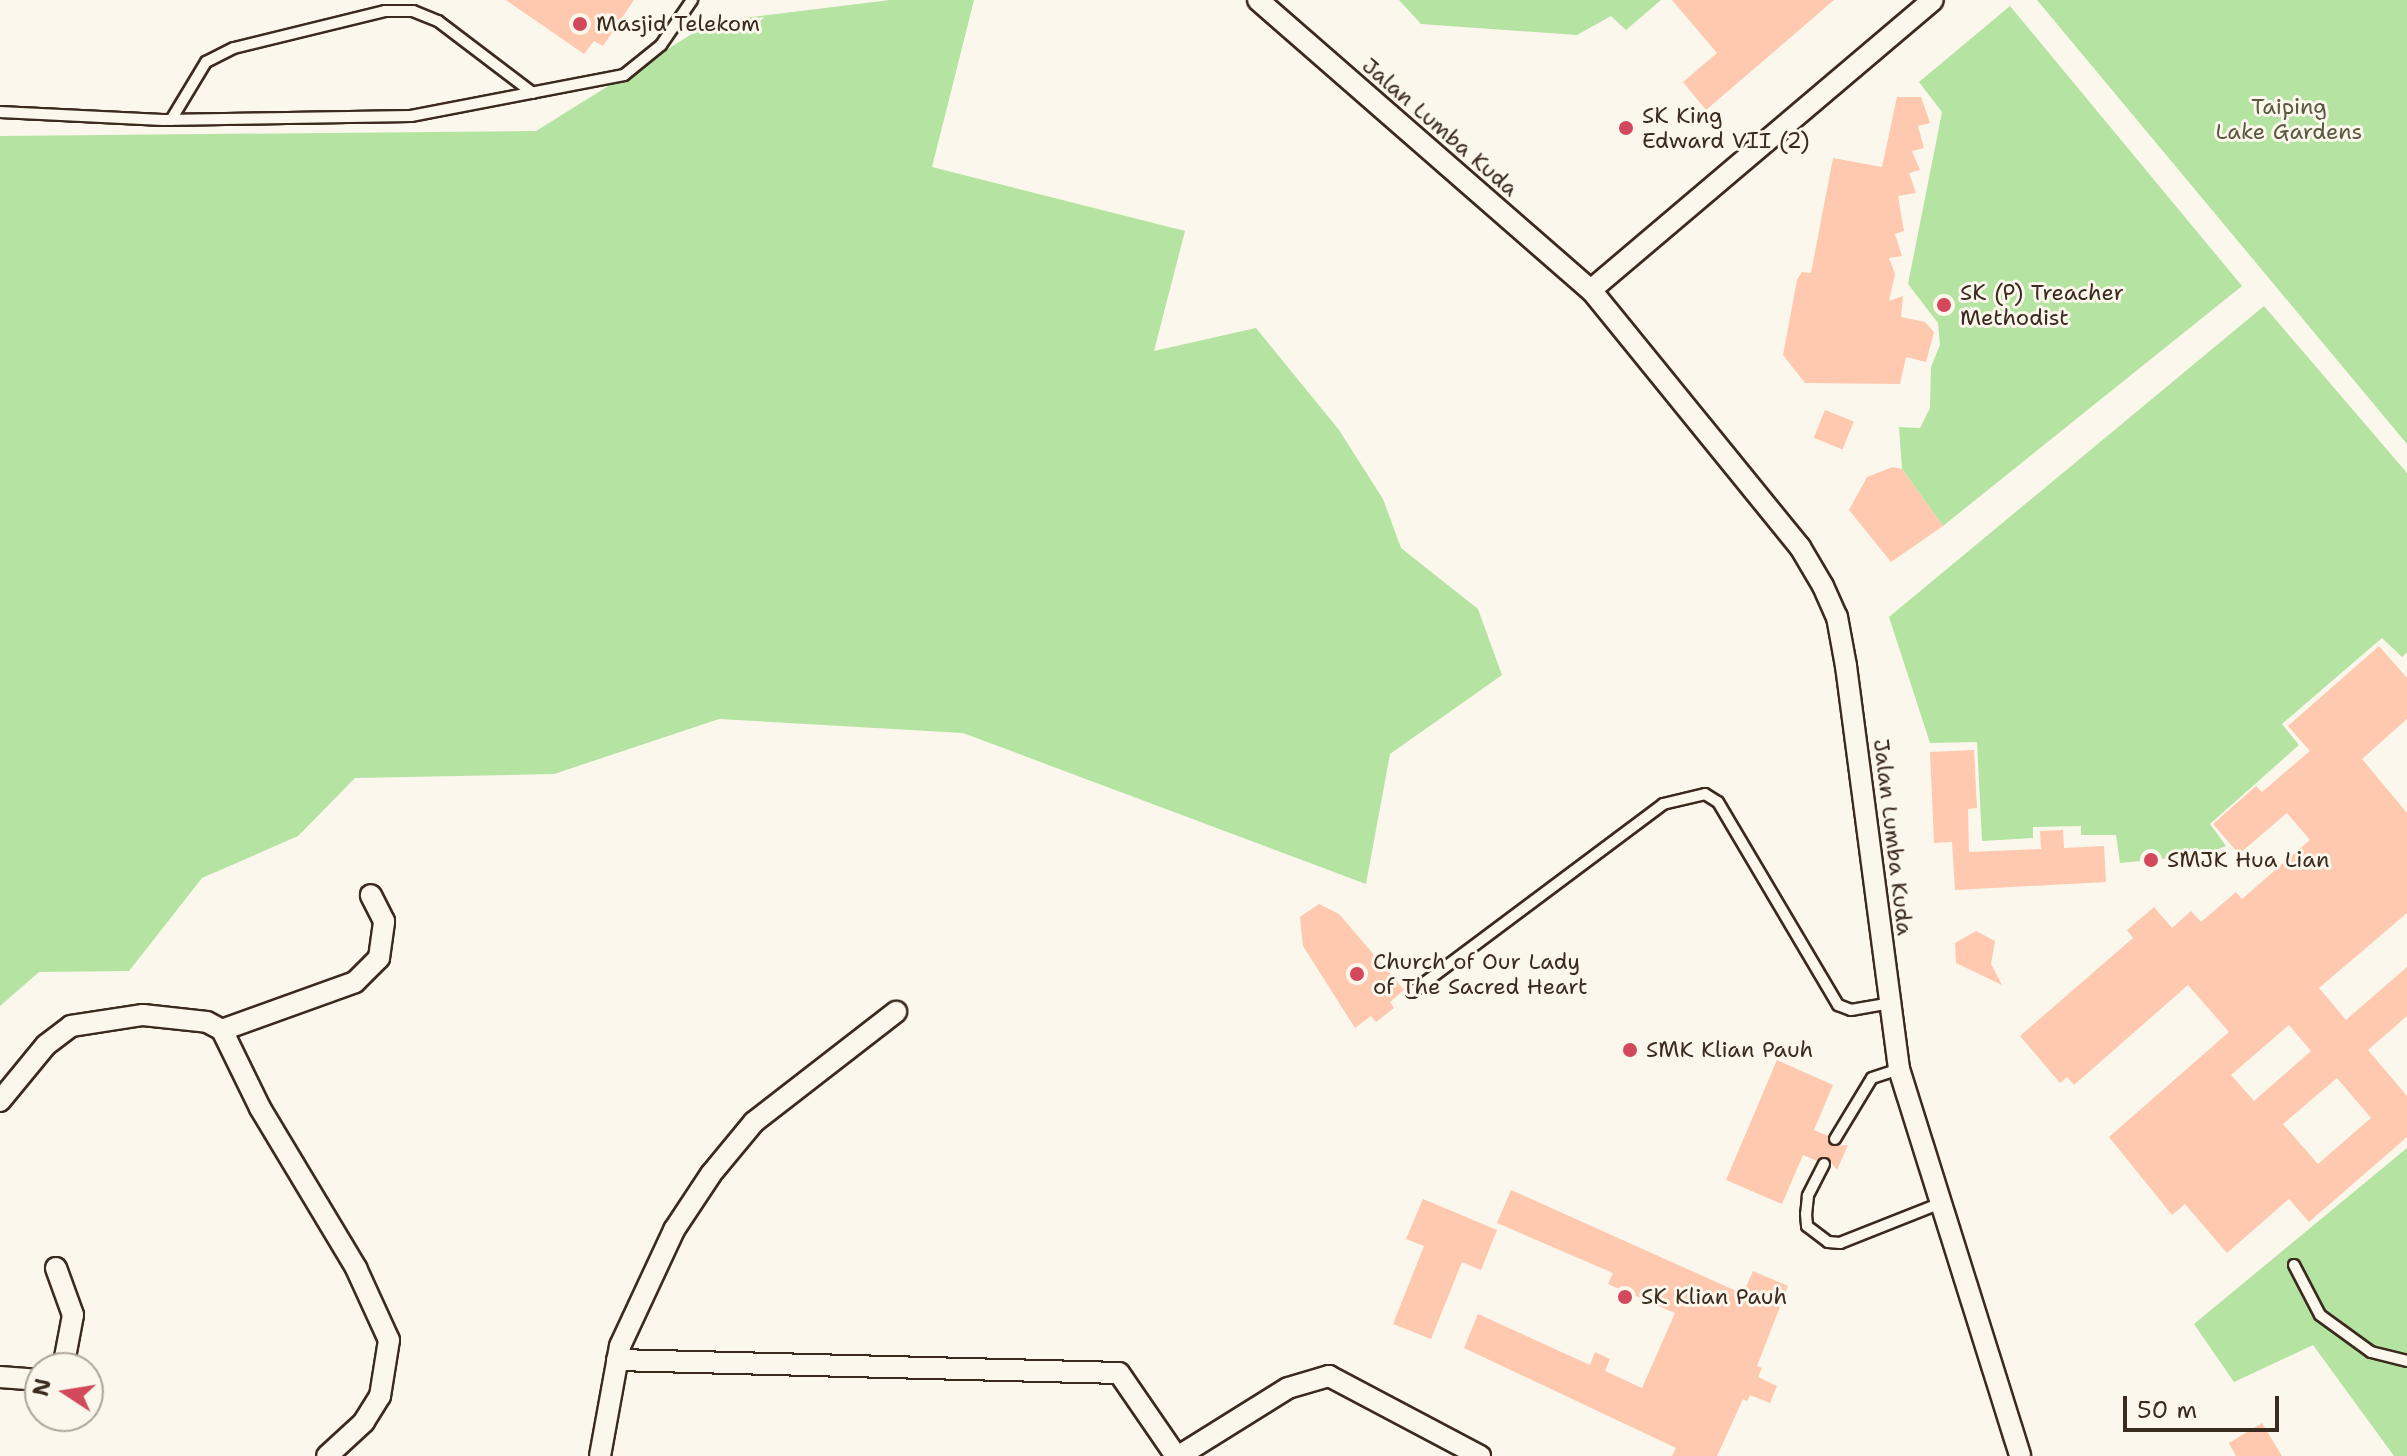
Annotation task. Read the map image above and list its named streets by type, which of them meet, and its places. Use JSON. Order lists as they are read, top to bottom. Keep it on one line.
{"streets":{"street":["Jalan Lumba Kuda"]},"parks":["Taiping Lake Gardens"],"places":["Masjid Telekom","SK King Edward VII (2)","SK (P) Treacher Methodist","SMJK Hua Lian","Church of Our Lady of The Sacred Heart","SMK Klian Pauh","SK Klian Pauh"],"scale_bar":"50 m","north":"left"}
